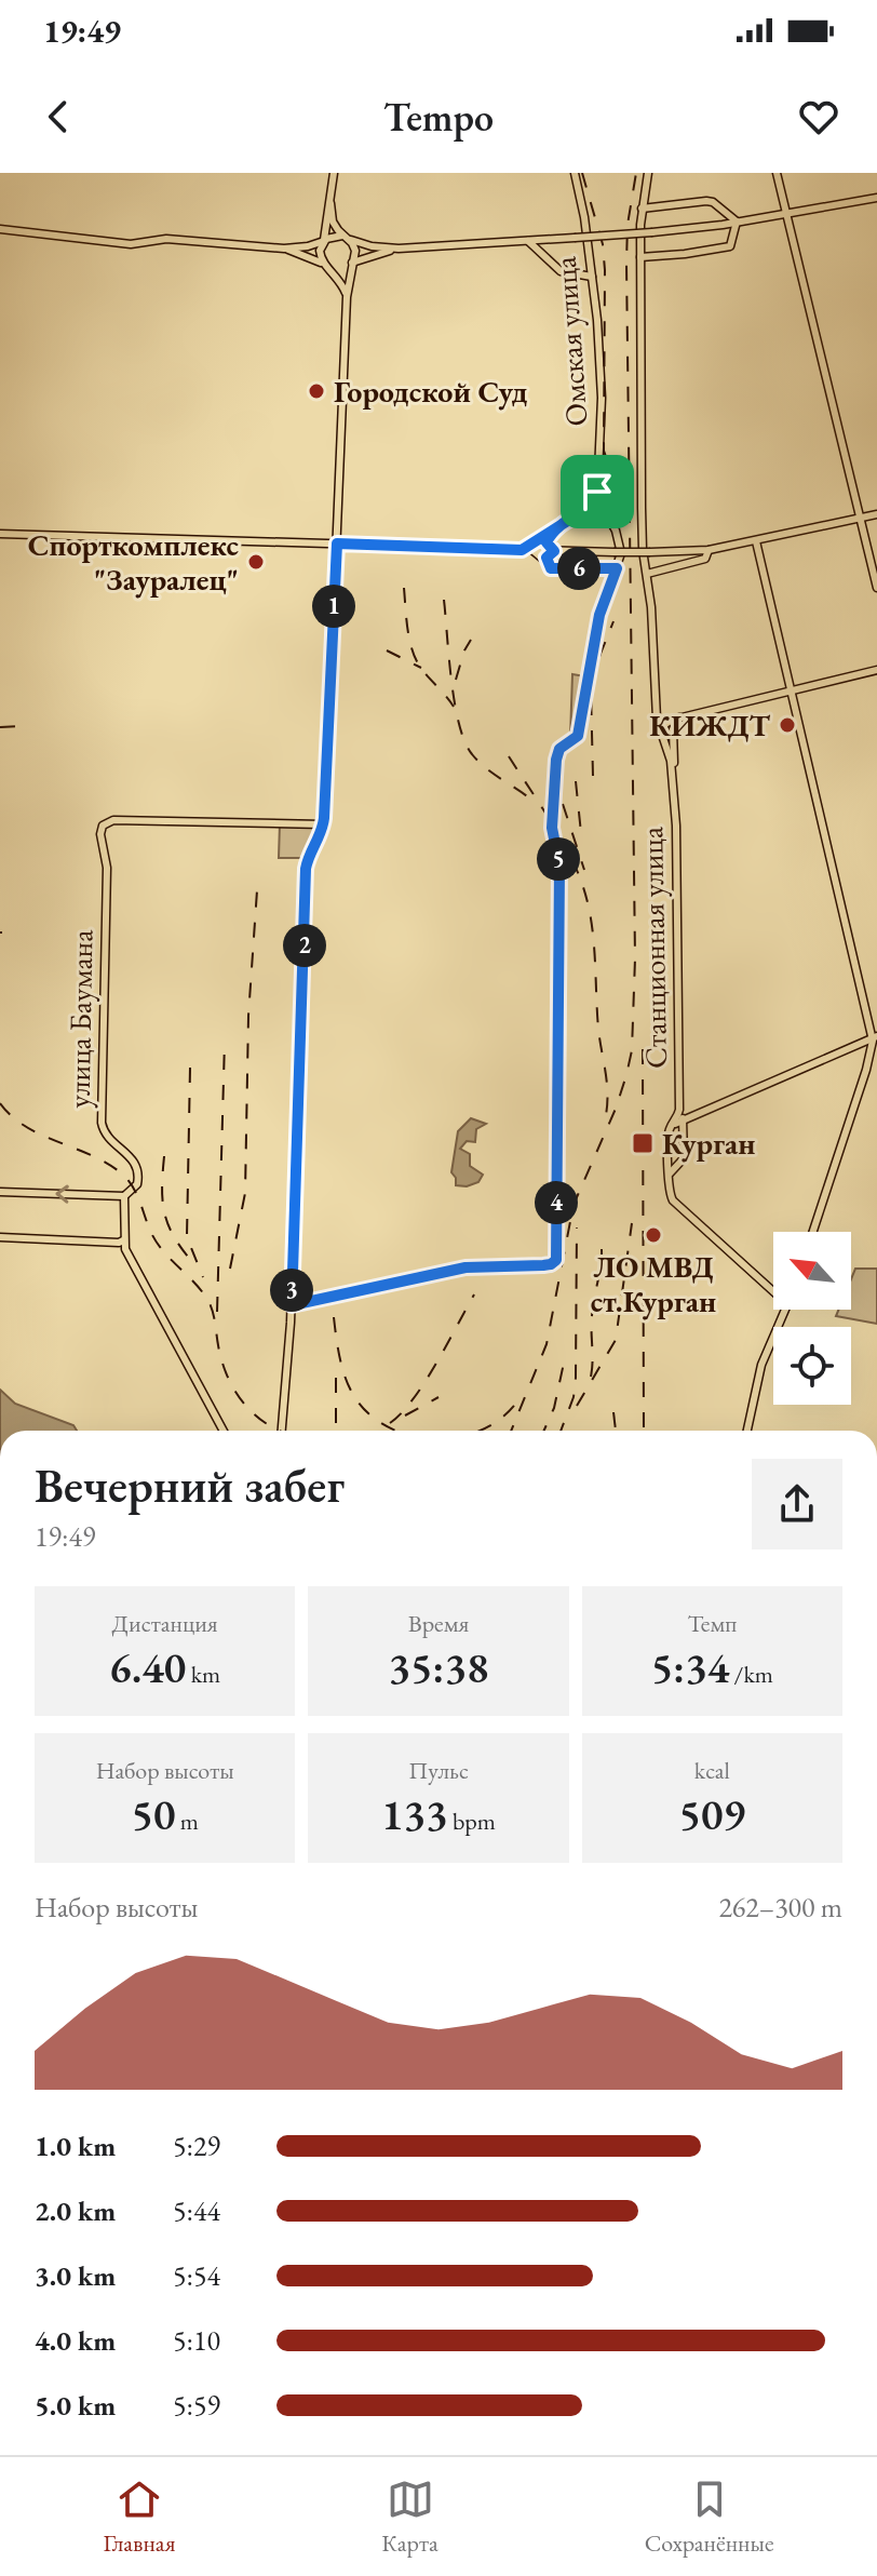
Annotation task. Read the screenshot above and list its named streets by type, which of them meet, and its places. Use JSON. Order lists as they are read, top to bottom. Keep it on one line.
{"streets":{"main road":["Омская улица","Станционная улица","улица Баумана"]},"places":{"other":["Городской Суд","Спорткомплекс \"Зауралец\"","КИЖДТ","ЛО МВД ст.Курган"],"transit":["Курган"]},"north":"top left","page":{"status":"19:49","header":"Tempo","pins":["6","1","5","2","4","3"],"heading":["Вечерний забег","19:49"],"stats":[["Дистанция","6.40 km"],["Время","35:38"],["Темп","5:34 /km"],["Набор высоты","50 m"],["Пульс","133 bpm"],["kcal","509"]],"chart":["Набор высоты","262–300 m"],"list":[{"name":"1.0 km","note":"5:29"},{"name":"2.0 km","note":"5:44"},{"name":"3.0 km","note":"5:54"},{"name":"4.0 km","note":"5:10"},{"name":"5.0 km","note":"5:59"}],"tabs":["Главная","Карта","Сохранённые"]}}
